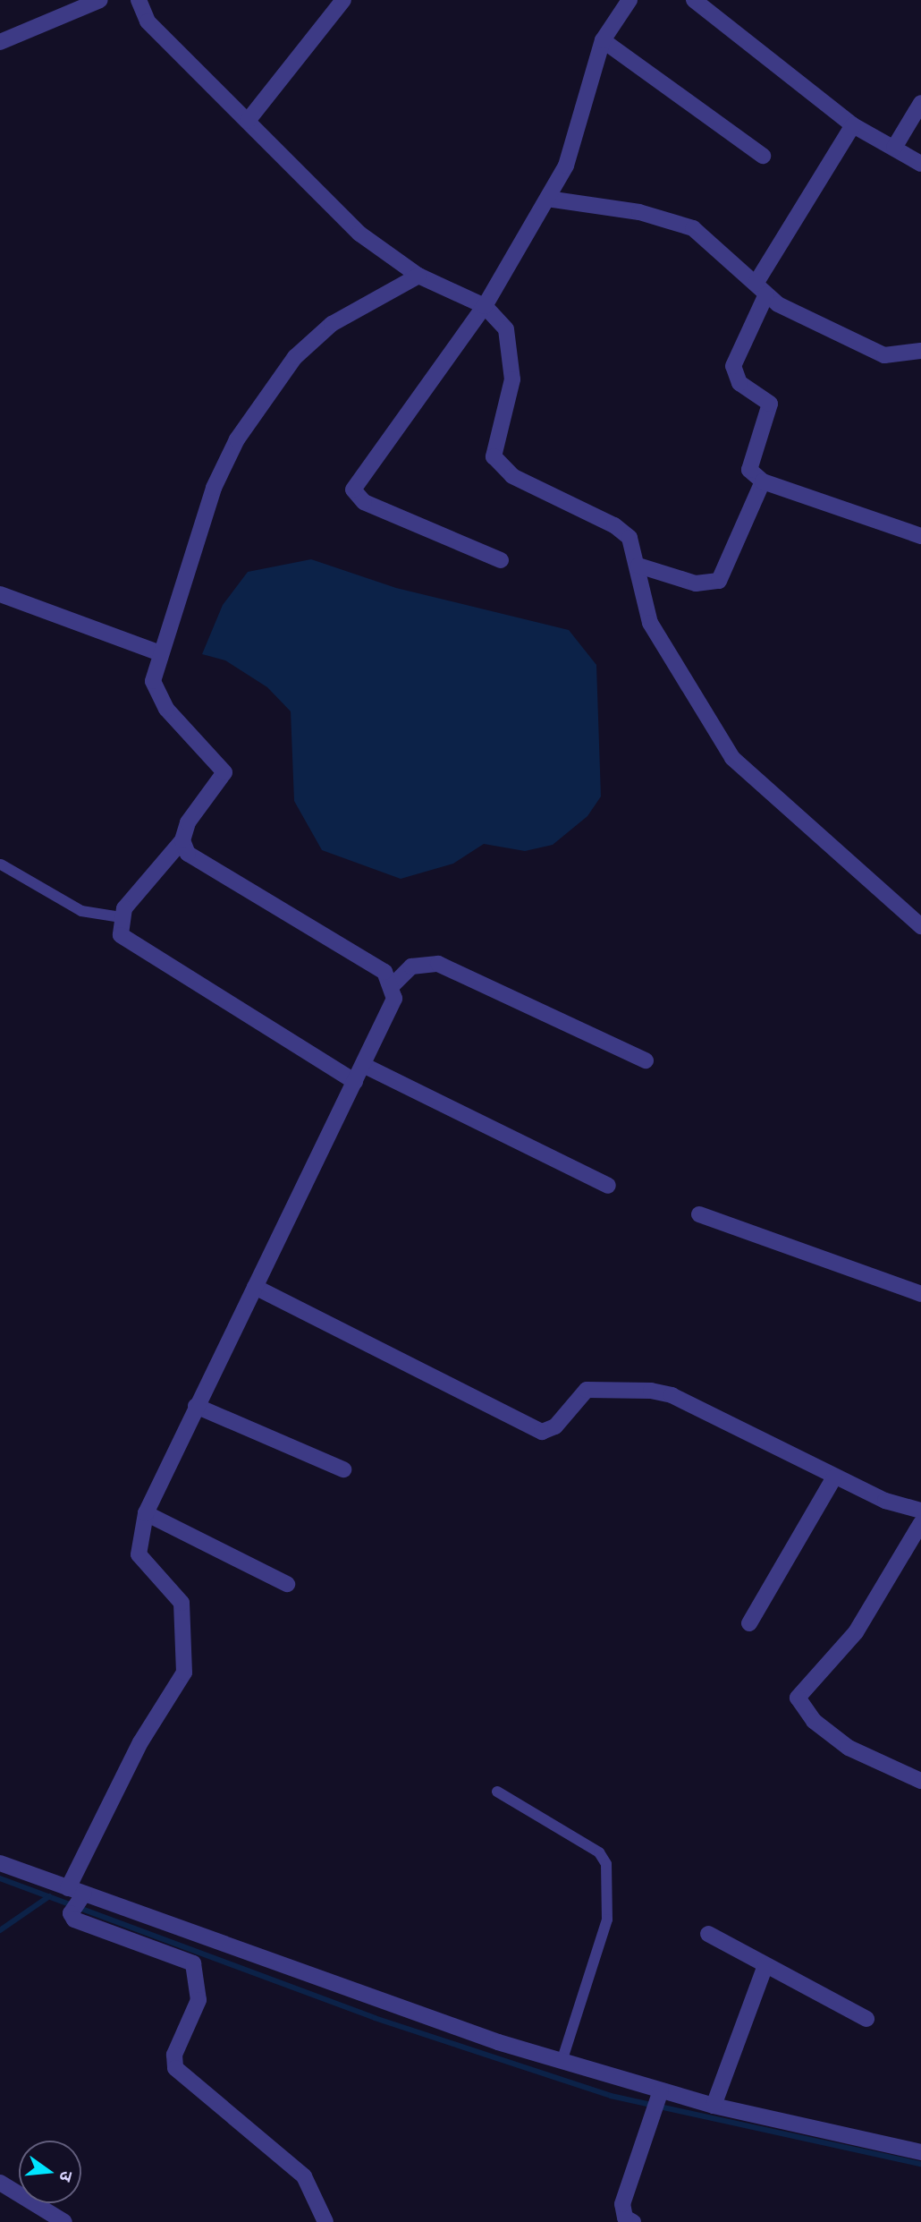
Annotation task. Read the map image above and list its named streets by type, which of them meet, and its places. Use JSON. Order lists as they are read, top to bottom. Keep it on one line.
{"north":"right"}
